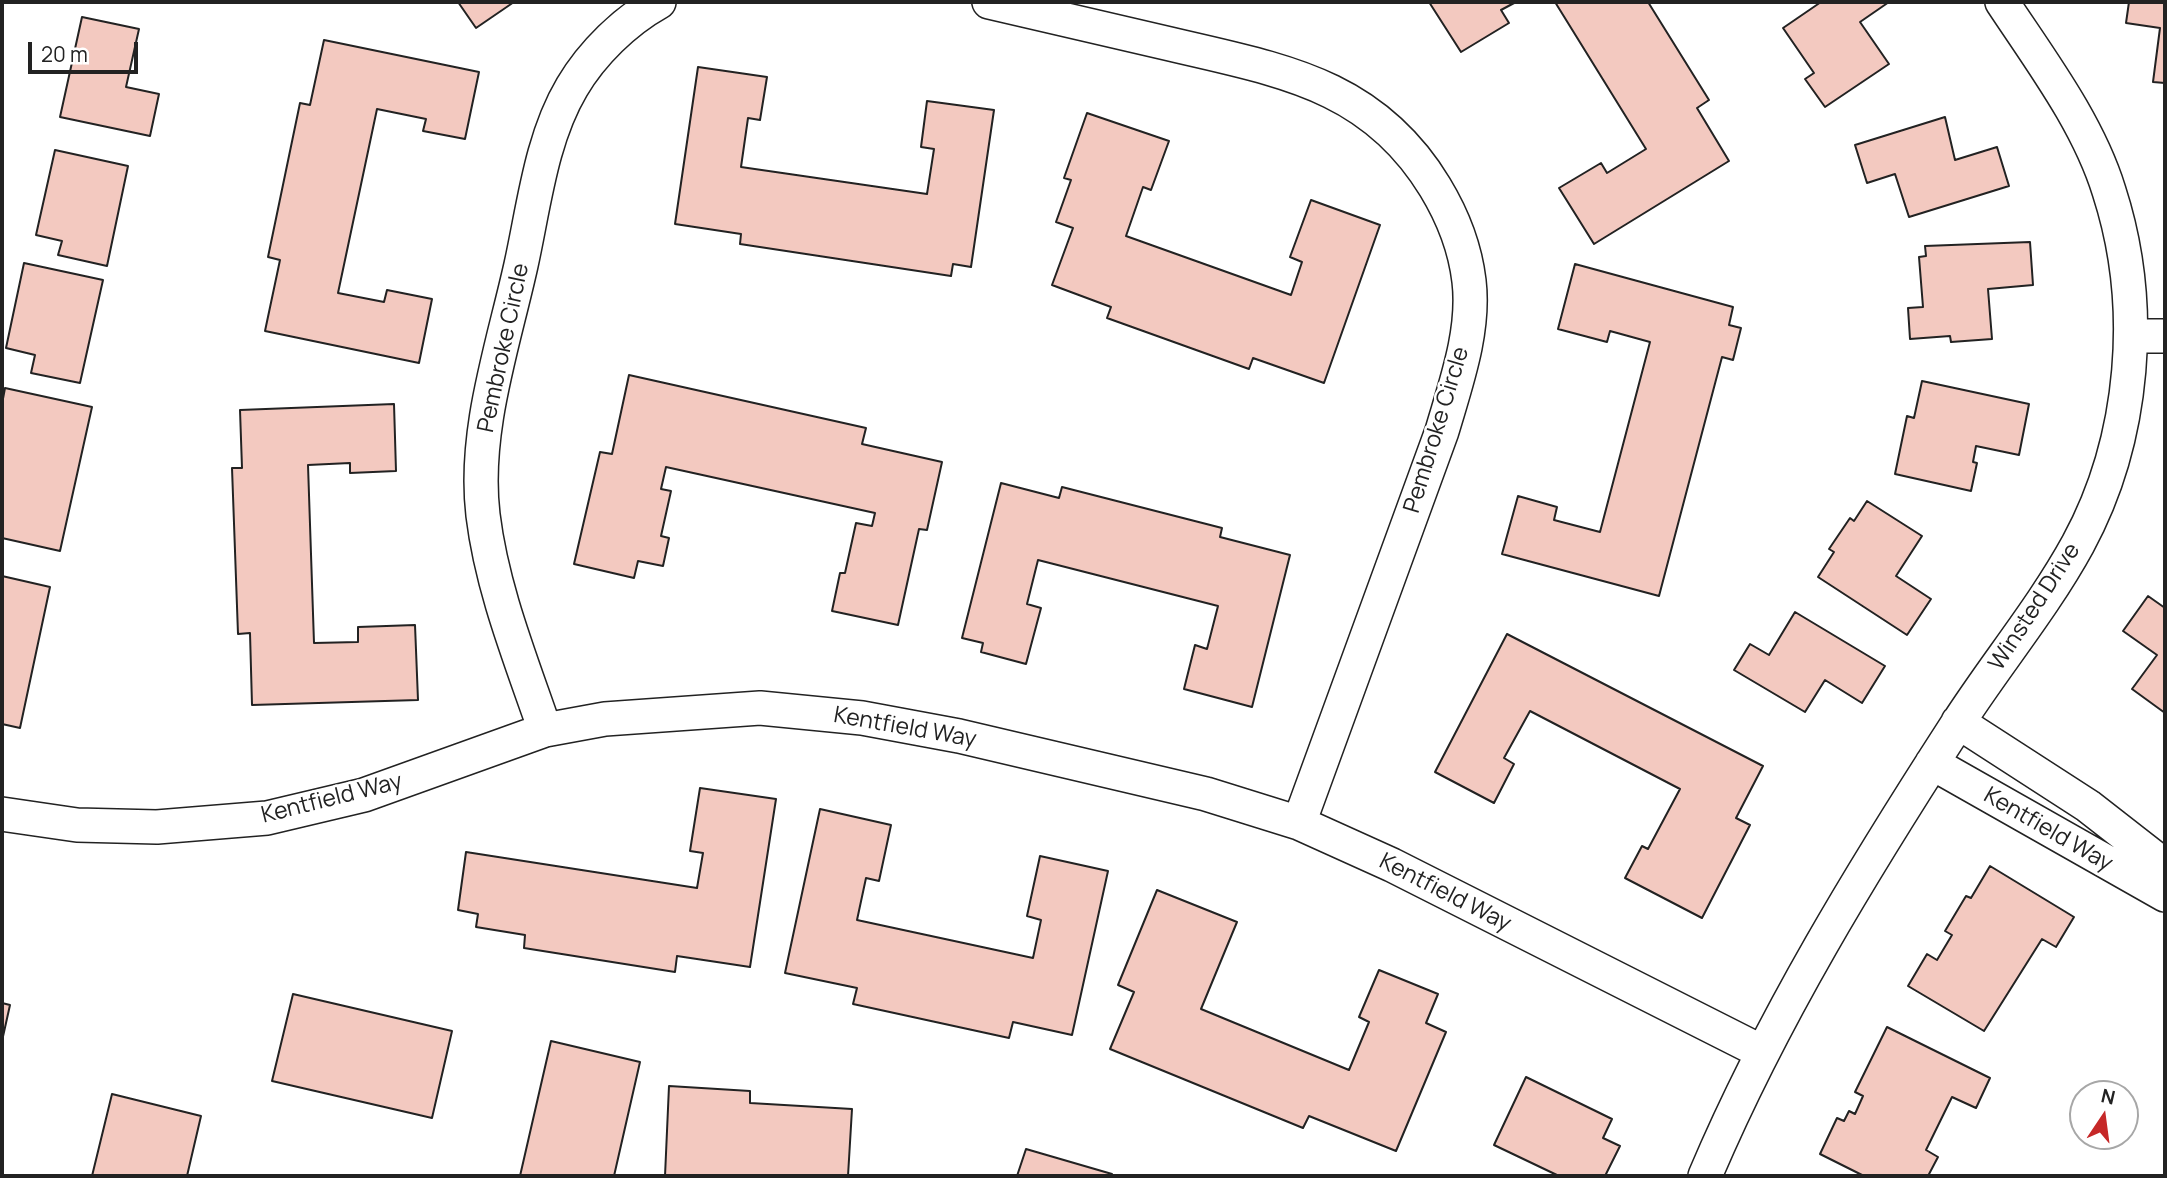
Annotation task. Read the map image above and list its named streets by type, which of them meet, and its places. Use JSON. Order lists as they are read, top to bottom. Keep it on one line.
{"streets":{"street":["Pembroke Circle","Winsted Drive","Kentfield Way"]},"crossings":[["Pembroke Circle","Kentfield Way"],["Winsted Drive","Kentfield Way"]],"scale_bar":"20 m","north":"top"}
